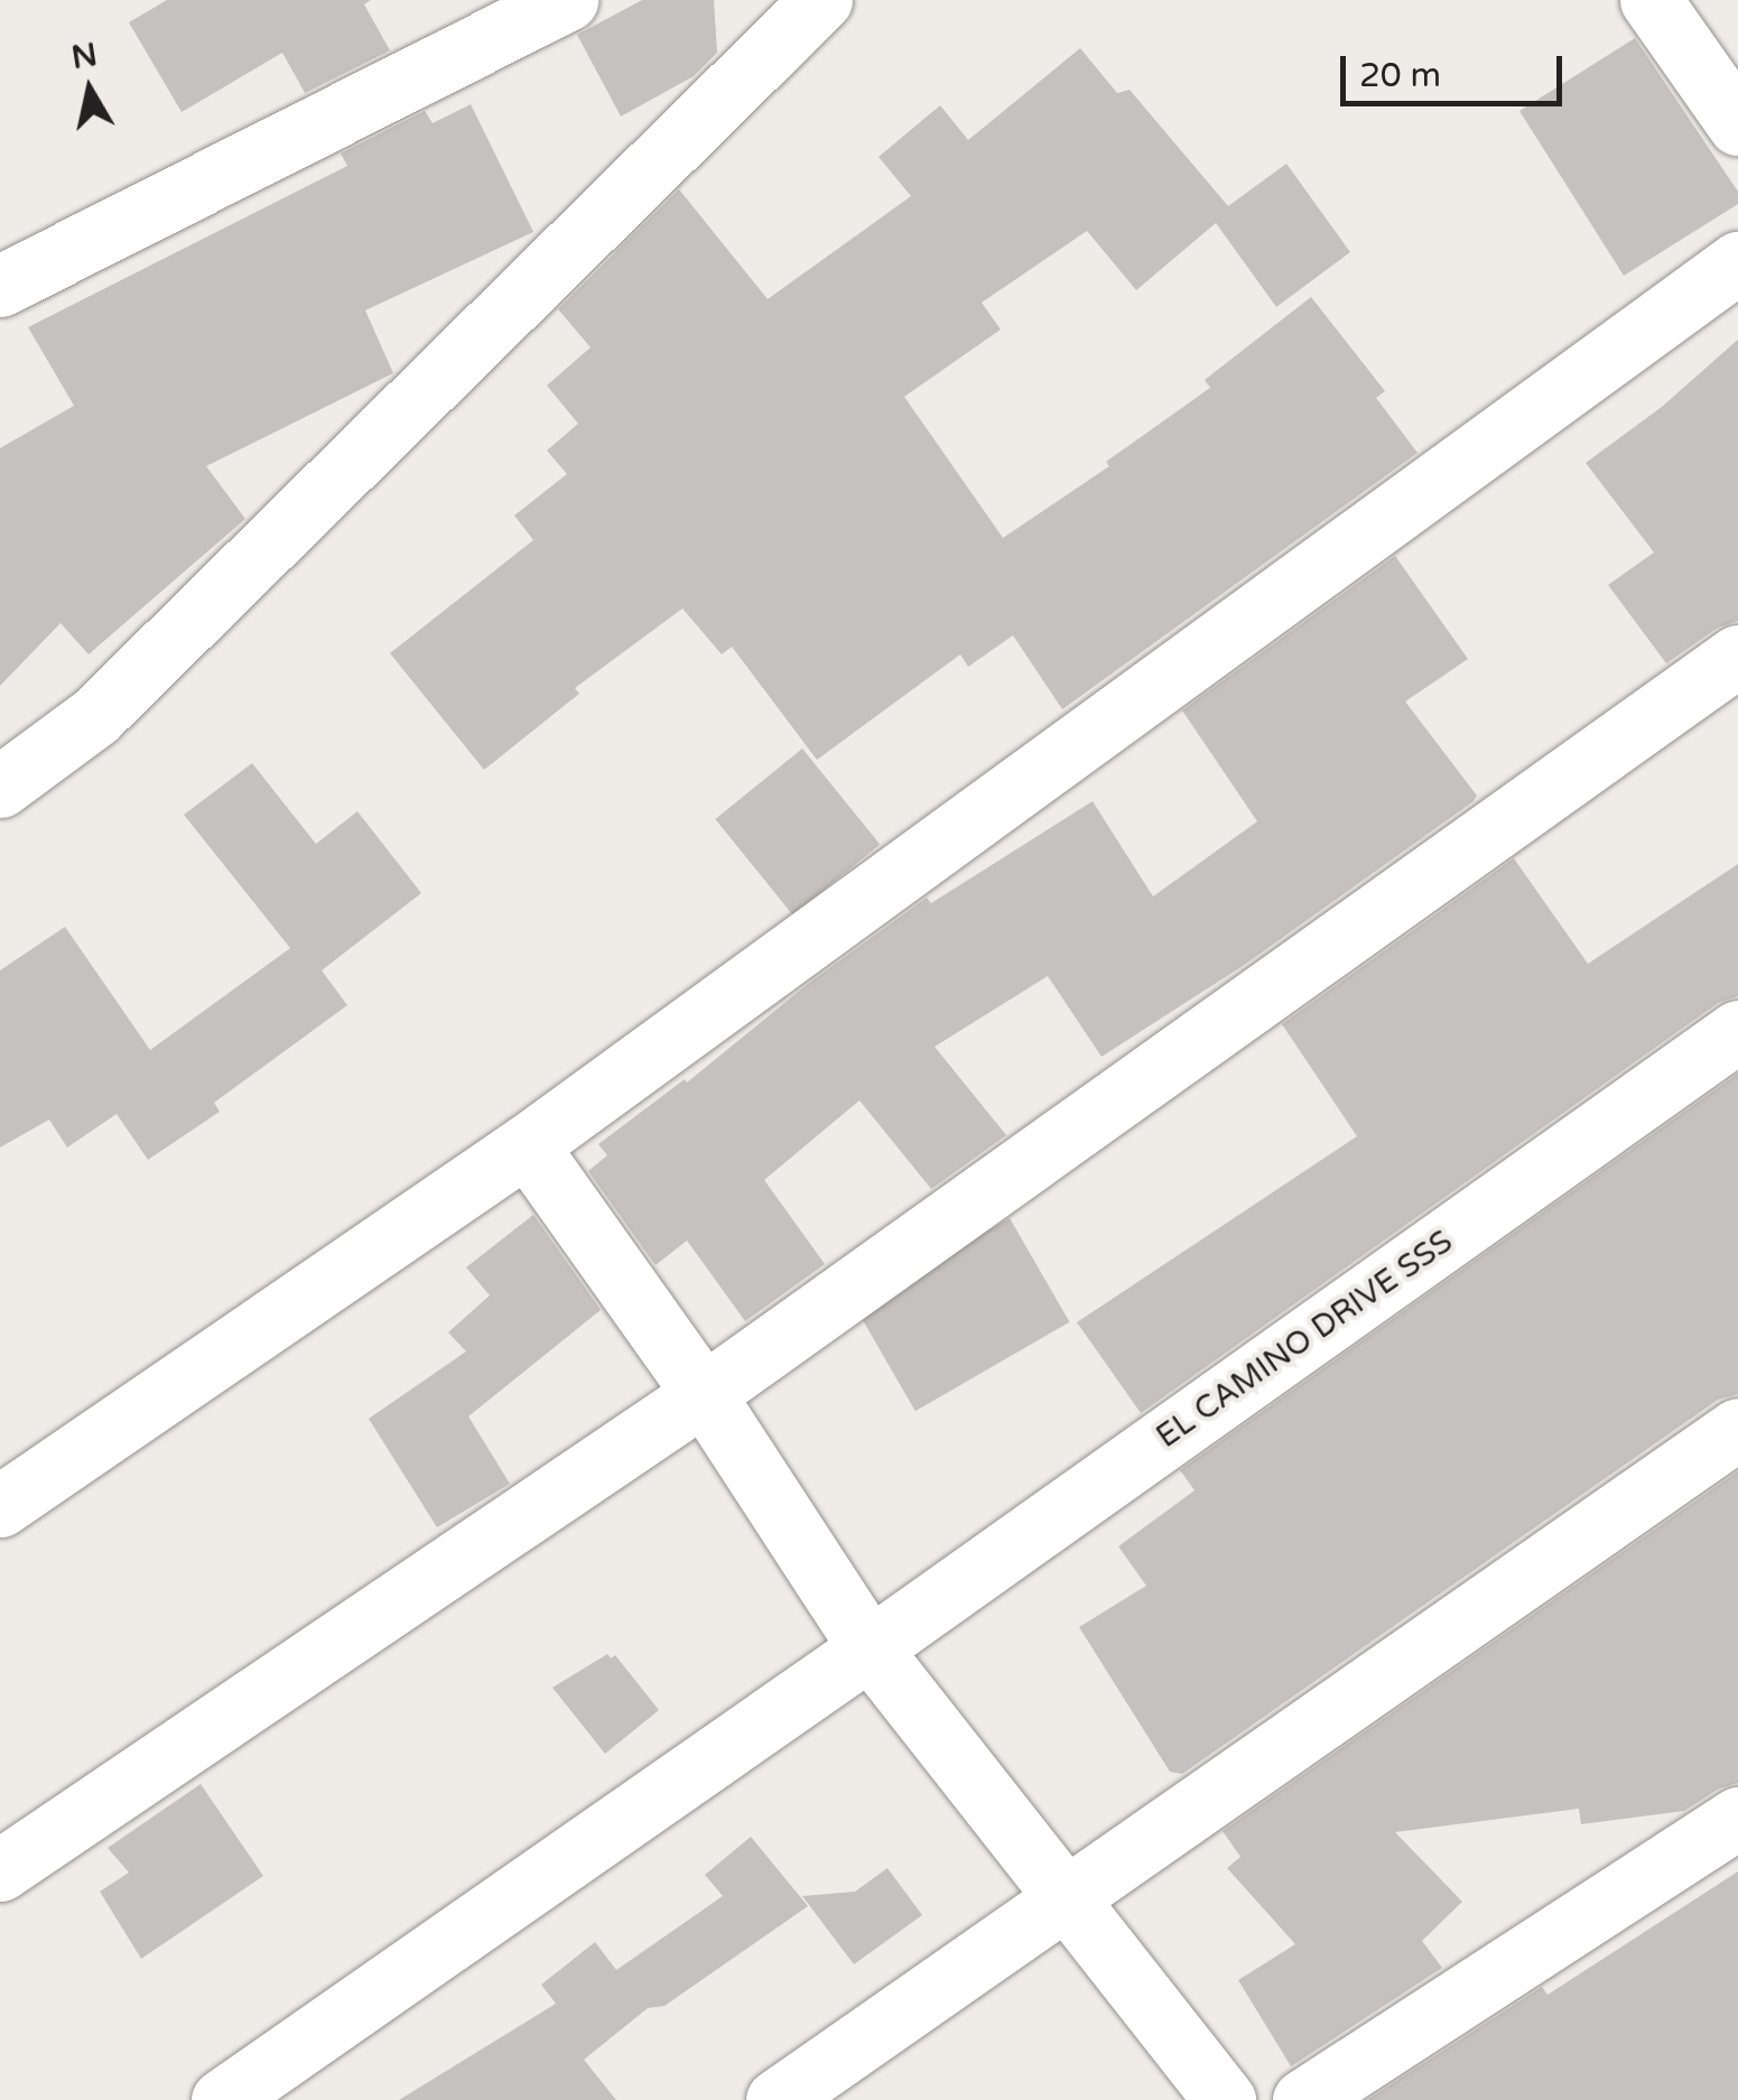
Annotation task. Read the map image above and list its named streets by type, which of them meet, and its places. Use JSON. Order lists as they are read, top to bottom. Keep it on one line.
{"streets":{"street":["EL CAMINO DRIVE SSS"]},"scale_bar":"20 m","north":"top"}
